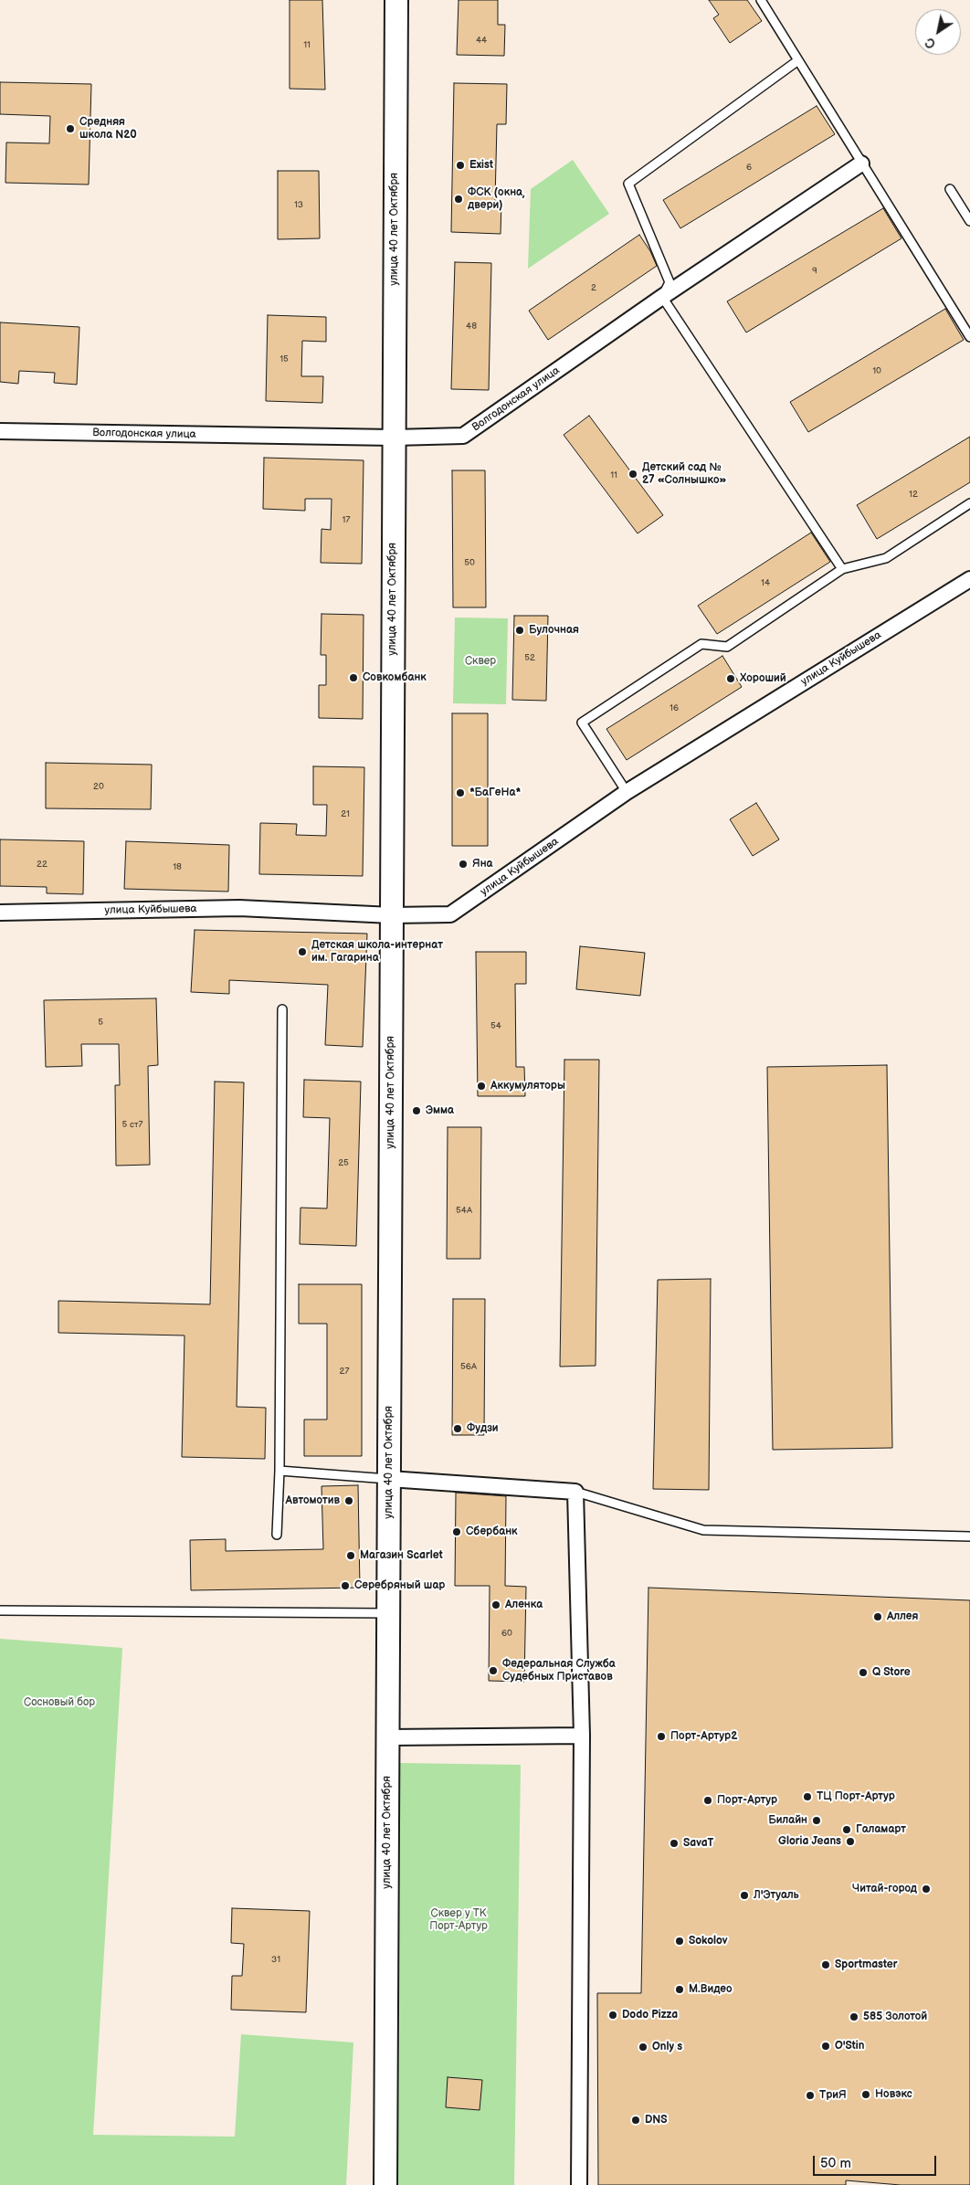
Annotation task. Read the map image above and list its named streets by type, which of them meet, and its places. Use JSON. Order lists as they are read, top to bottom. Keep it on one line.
{"streets":{"main road":["улица 40 лет Октября"],"street":["Волгодонская улица","улица Куйбышева"]},"crossings":[["улица 40 лет Октября","Волгодонская улица"],["улица 40 лет Октября","улица Куйбышева"]],"parks":["Сквер","Сосновый бор","Сквер у ТК Порт-Артур"],"places":["Средняя школа N20","Exist","ФСК (окна, двери)","Детский сад № 27 «Солнышко»","Булочная","Совкомбанк","Хороший","*БаГеНа*","Яна","Детская школа-интернат им. Гагарина","Аккумуляторы","Эмма","Фудзи","Автомотив","Сбербанк","Магазин Scarlet","Серебряный шар","Аленка","Аллея","Федеральная Служба Судебных Приставов","Q Store","Порт-Артур2","ТЦ Порт-Артур","Порт-Артур","Билайн","Галамарт","Gloria Jeans","SavaT","Читай-город","Л'Этуаль","Sokolov","Sportmaster","М.Видео","Dodo Pizza","585 Золотой","O'Stin","Only s","Новэкс","ТриЯ","DNS"],"house_numbers":["44","11","6","13","9","2","48","15","10","11","12","17","50","14","52","16","20","21","22","18","5","54","5 ст7","25","54А","56А","27","60","31"],"scale_bar":"50 m","north":"bottom left"}
